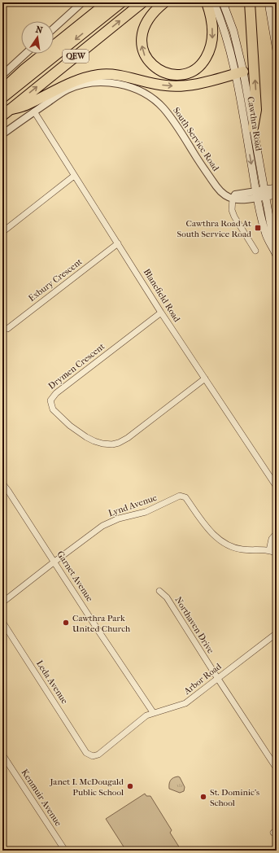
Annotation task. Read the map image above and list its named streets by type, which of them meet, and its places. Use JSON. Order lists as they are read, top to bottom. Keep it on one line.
{"streets":{"highway":["QEW"],"main road":["Cawthra Road"],"street":["South Service Road","Exbury Crescent","Blanefield Road","Drymen Crescent","Lynd Avenue","Garnet Avenue","Northaven Drive","Arbor Road","Leda Avenue","Kenmuir Avenue"]},"crossings":[["South Service Road","Blanefield Road"],["Exbury Crescent","Blanefield Road"],["Blanefield Road","Drymen Crescent"],["Lynd Avenue","Garnet Avenue"],["Garnet Avenue","Arbor Road"],["Northaven Drive","Arbor Road"],["Arbor Road","Leda Avenue"]],"places":{"transit":["Cawthra Road At South Service Road"],"other":["Cawthra Park United Church","Janet I. McDougald Public School","St. Dominic's School"]},"north":"top"}
